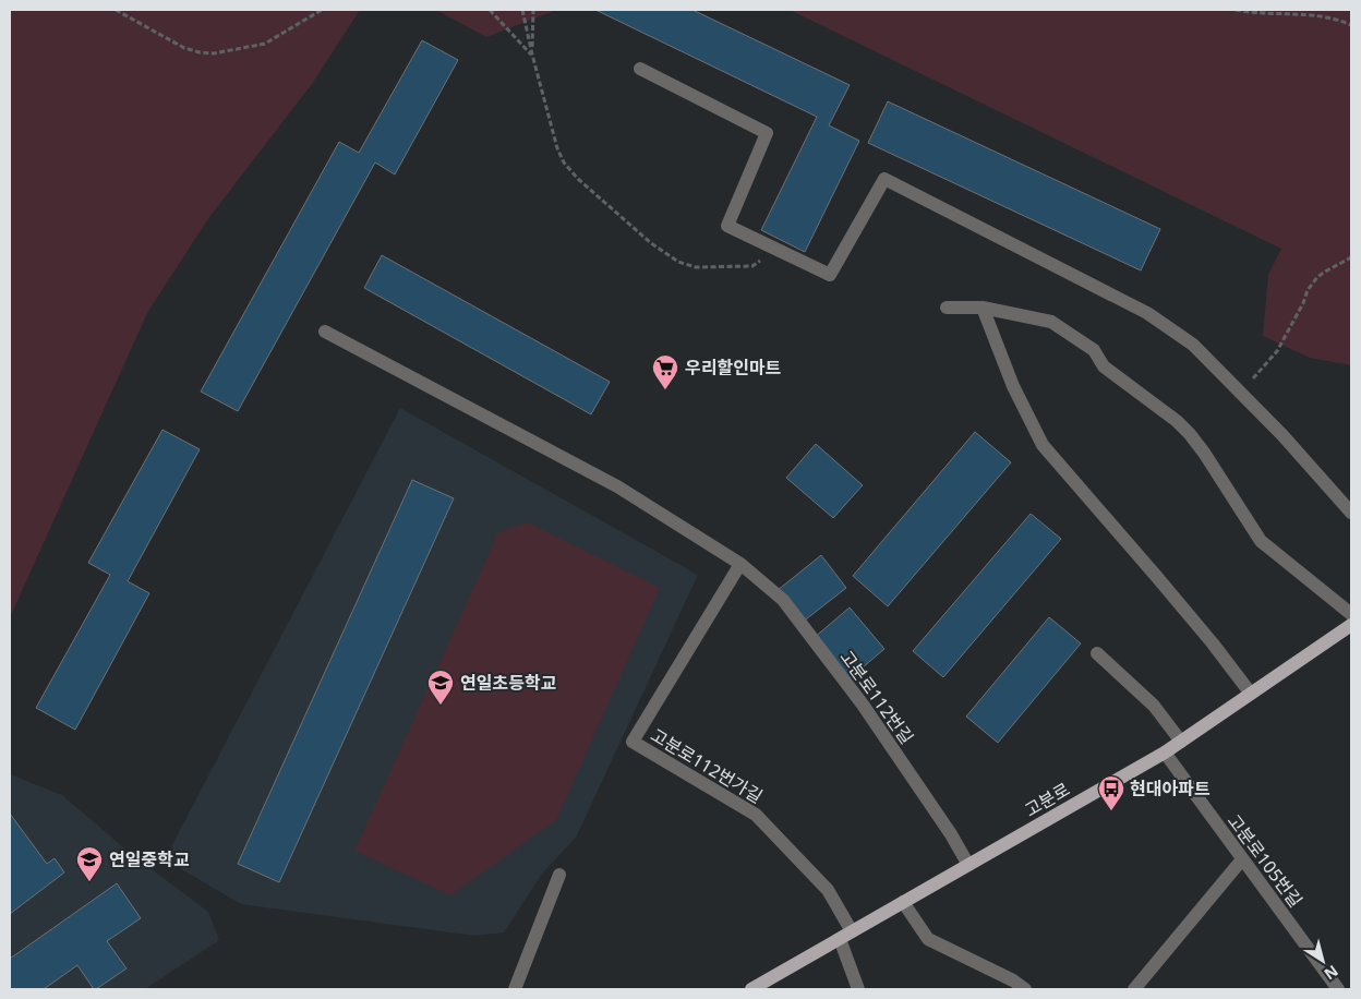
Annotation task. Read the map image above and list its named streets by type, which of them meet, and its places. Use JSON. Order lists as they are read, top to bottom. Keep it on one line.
{"streets":{"main road":["고분로"],"street":["고분로112번길","고분로112번가길","고분로105번길"]},"crossings":[["고분로112번길","고분로112번가길"],["고분로112번길","고분로"],["고분로112번가길","고분로"],["고분로","고분로105번길"]],"places":{"supermarket":["우리할인마트"],"school or university":["연일초등학교","연일중학교"],"bus stop":["현대아파트"]},"north":"bottom right"}
